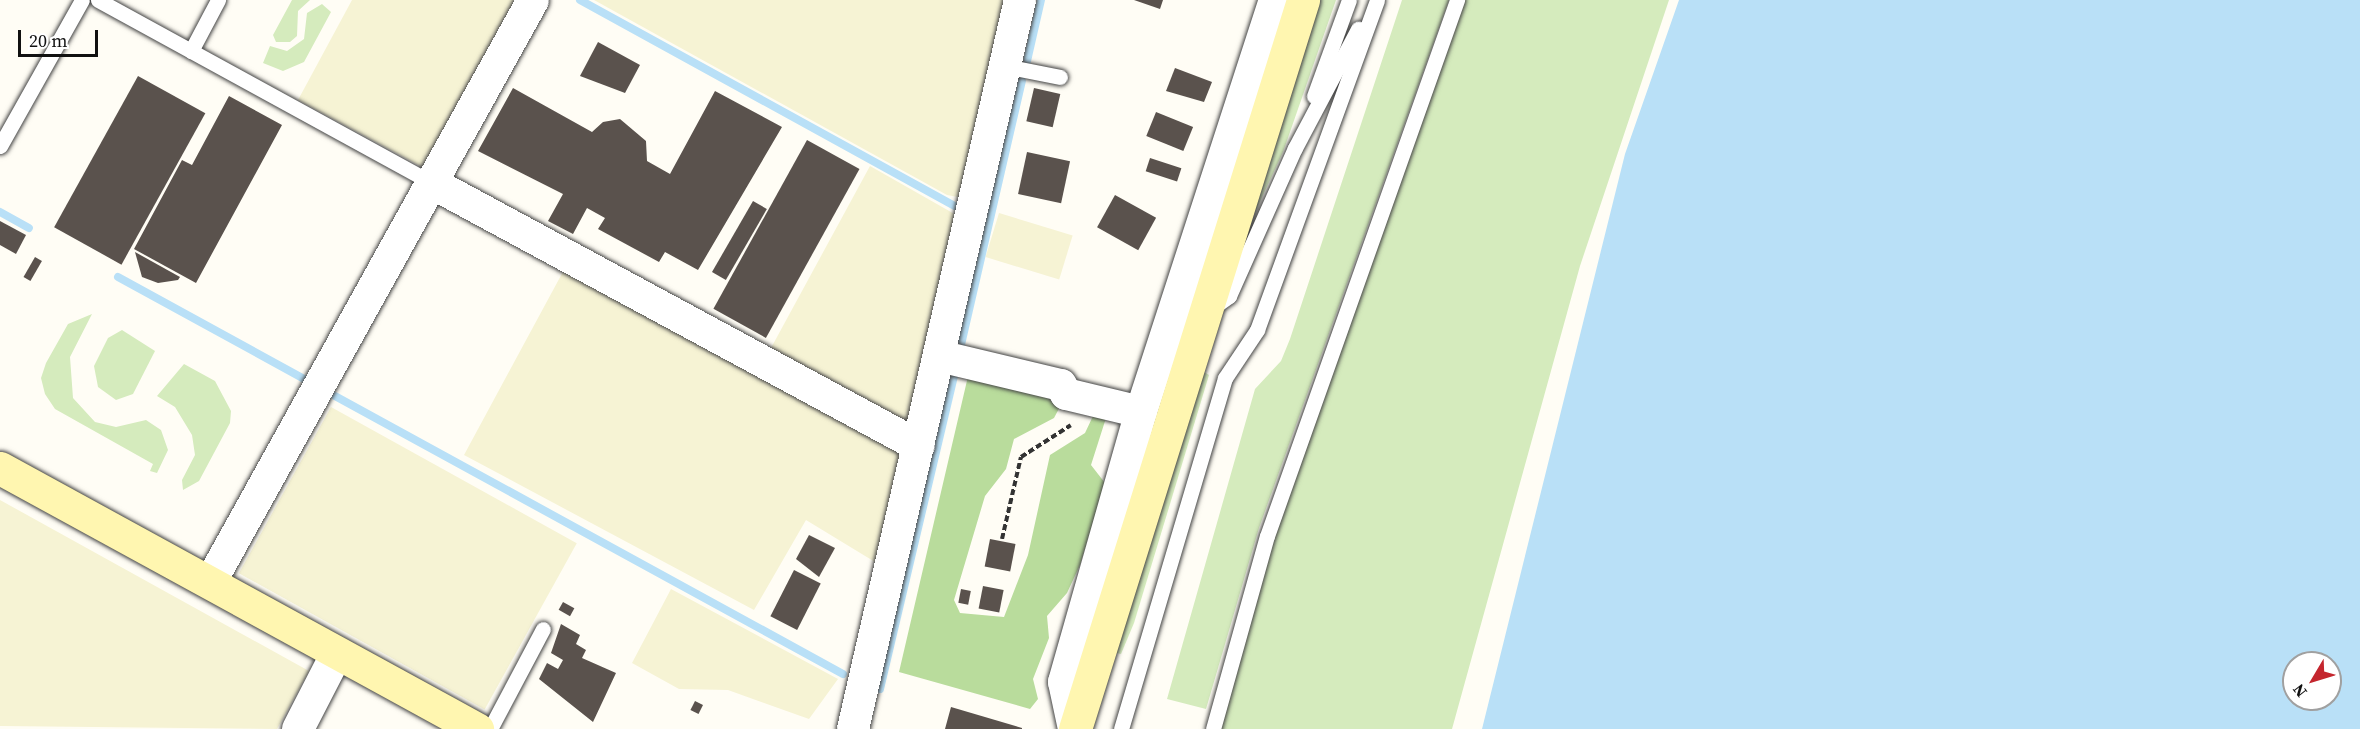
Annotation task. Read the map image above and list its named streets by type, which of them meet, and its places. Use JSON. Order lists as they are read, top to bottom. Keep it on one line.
{"scale_bar":"20 m","north":"bottom left"}
